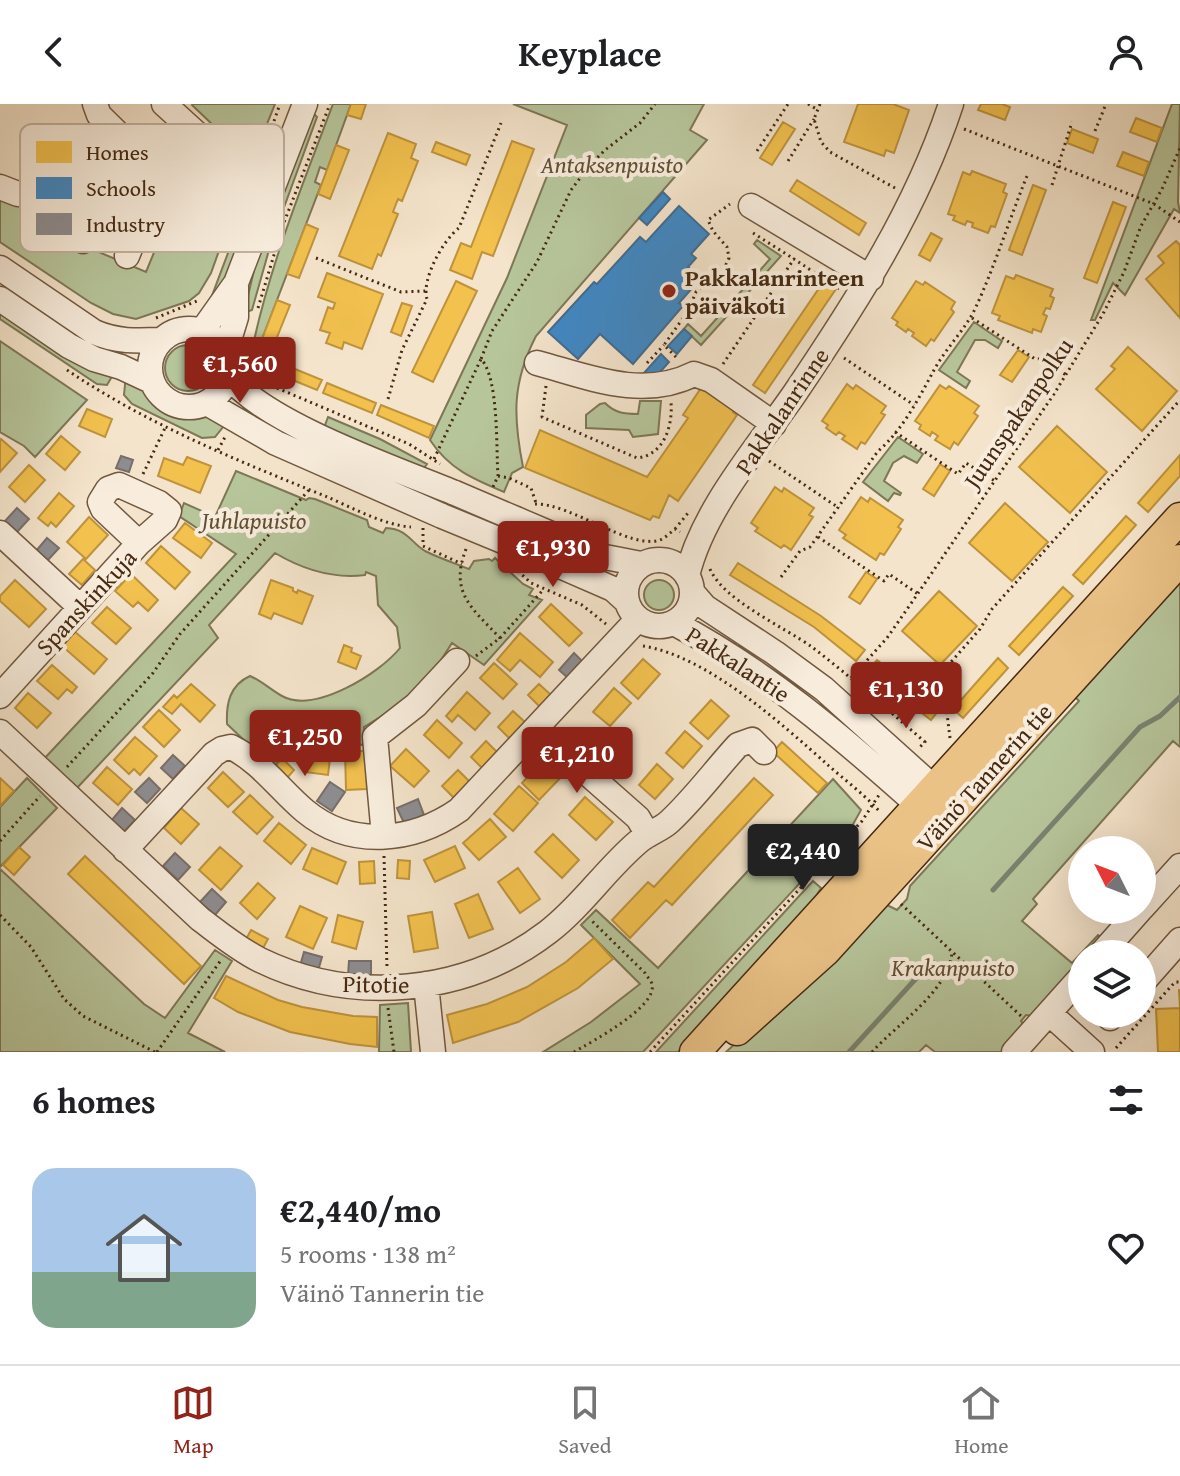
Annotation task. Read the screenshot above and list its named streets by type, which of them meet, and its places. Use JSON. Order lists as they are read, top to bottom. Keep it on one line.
{"streets":{"main road":["Väinö Tannerin tie"],"street":["Pakkalanrinne","Spanskinkuja","Pakkalantie","Pitotie"],"path":["Juunspakanpolku"]},"crossings":[["Pakkalanrinne","Pakkalantie"],["Pakkalantie","Väinö Tannerin tie"]],"parks":["Antaksenpuisto","Juhlapuisto","Krakanpuisto"],"places":["Pakkalanrinteen päiväkoti"],"legend":["Homes","Schools","Industry"],"north":"top left","page":{"header":"Keyplace","price":["€1,560","€1,930","€1,130","€1,250","€1,210","€2,440"],"heading":"6 homes","list":[{"name":"€2,440/mo","note":"5 rooms · 138 m² · Väinö Tannerin tie"}],"tabs":["Map","Saved","Home"]}}
